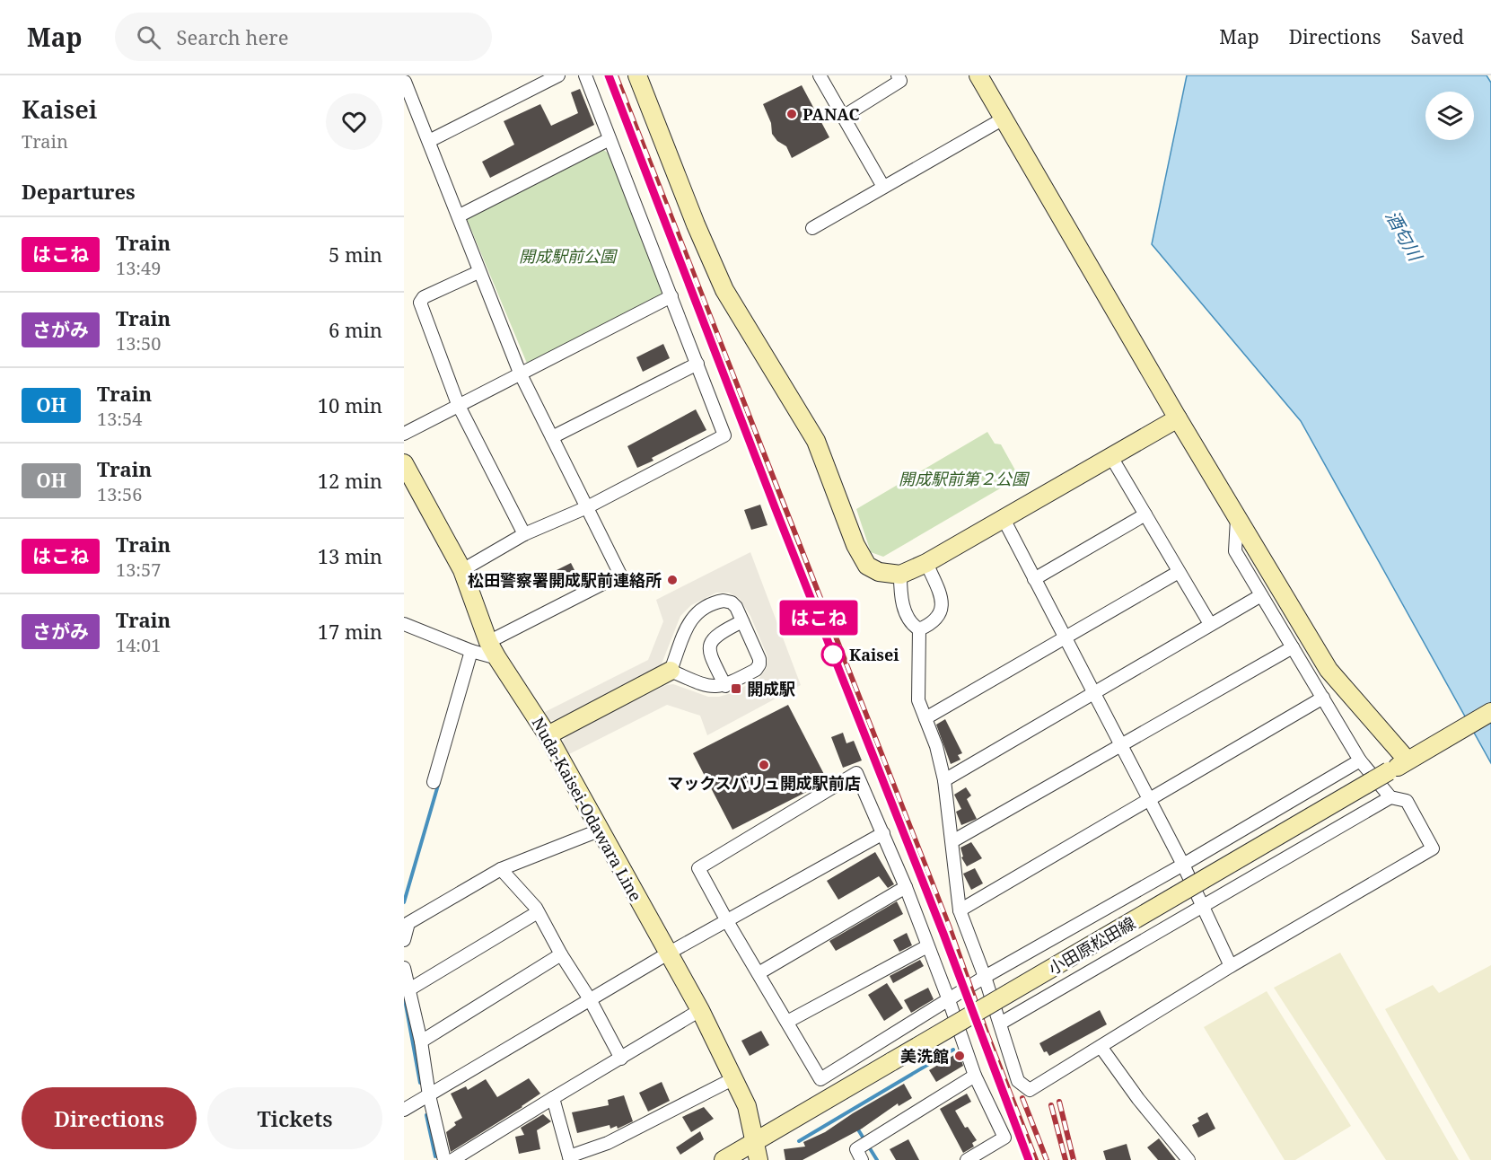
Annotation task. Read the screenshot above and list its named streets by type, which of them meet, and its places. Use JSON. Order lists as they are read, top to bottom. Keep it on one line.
{"streets":{"street":["Nuda-Kaisei-Odawara Line","小田原松田線"]},"crossings":[["Nuda-Kaisei-Odawara Line","小田原松田線"]],"water":["酒匂川"],"parks":["開成駅前公園","開成駅前第２公園"],"places":{"other":["PANAC","松田警察署開成駅前連絡所","Kaisei","マックスバリュ開成駅前店","美洗館"],"transit":["開成駅"]},"page":{"header":"Map","search":"Search here","nav":["Map","Directions","Saved"],"heading":[["Kaisei","Train"],"Departures"],"on_map":"はこね","list":[{"mark":"はこね","name":"Train","note":"13:49","value":"5 min"},{"mark":"さがみ","name":"Train","note":"13:50","value":"6 min"},{"mark":"OH","name":"Train","note":"13:54","value":"10 min"},{"mark":"OH","name":"Train","note":"13:56","value":"12 min"},{"mark":"はこね","name":"Train","note":"13:57","value":"13 min"},{"mark":"さがみ","name":"Train","note":"14:01","value":"17 min"}],"buttons":["Directions","Tickets"]}}
